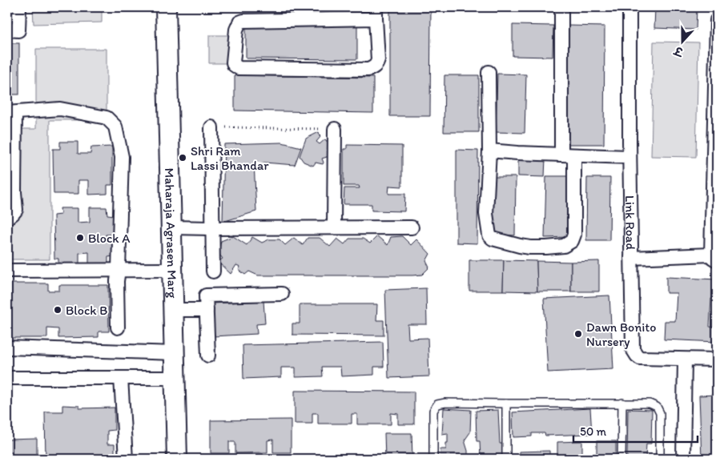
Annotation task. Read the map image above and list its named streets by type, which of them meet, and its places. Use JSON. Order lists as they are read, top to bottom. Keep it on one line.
{"streets":{"street":["Link Road","Maharaja Agrasen Marg"]},"places":["Shri Ram Lassi Bhandar","Block A","Block B","Dawn Bonito Nursery"],"scale_bar":"50 m","north":"bottom"}
